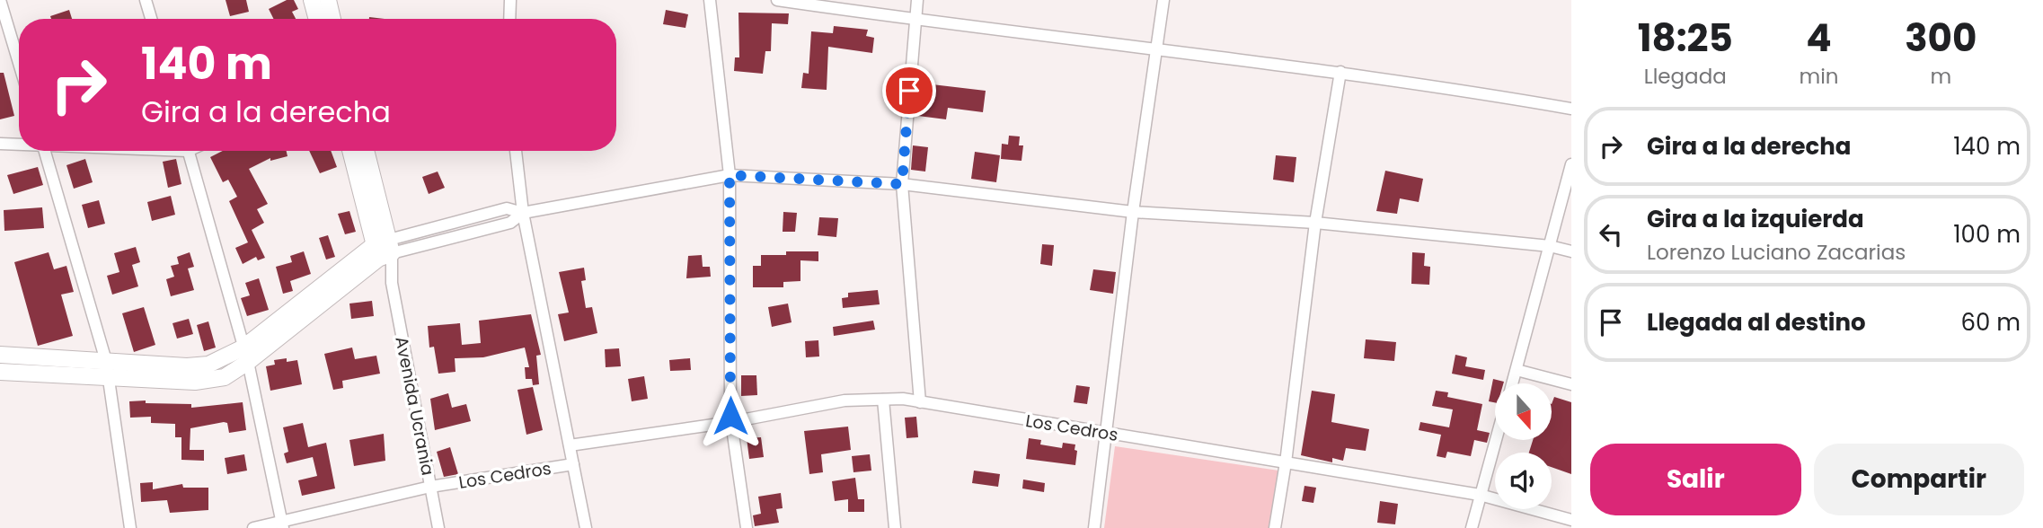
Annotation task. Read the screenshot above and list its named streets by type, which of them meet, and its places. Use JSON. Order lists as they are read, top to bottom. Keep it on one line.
{"streets":{"main road":["Avenida Ucrania"],"street":["Los Cedros"]},"crossings":[["Avenida Ucrania","Los Cedros"]],"north":"bottom","page":{"eta":["18:25","Llegada","4","min","300","m"],"turn":["140 m","Gira a la derecha"],"list":[{"name":"Gira a la derecha","value":"140 m"},{"name":"Gira a la izquierda","note":"Lorenzo Luciano Zacarias","value":"100 m"},{"name":"Llegada al destino","value":"60 m"}],"buttons":["Salir","Compartir"]}}
